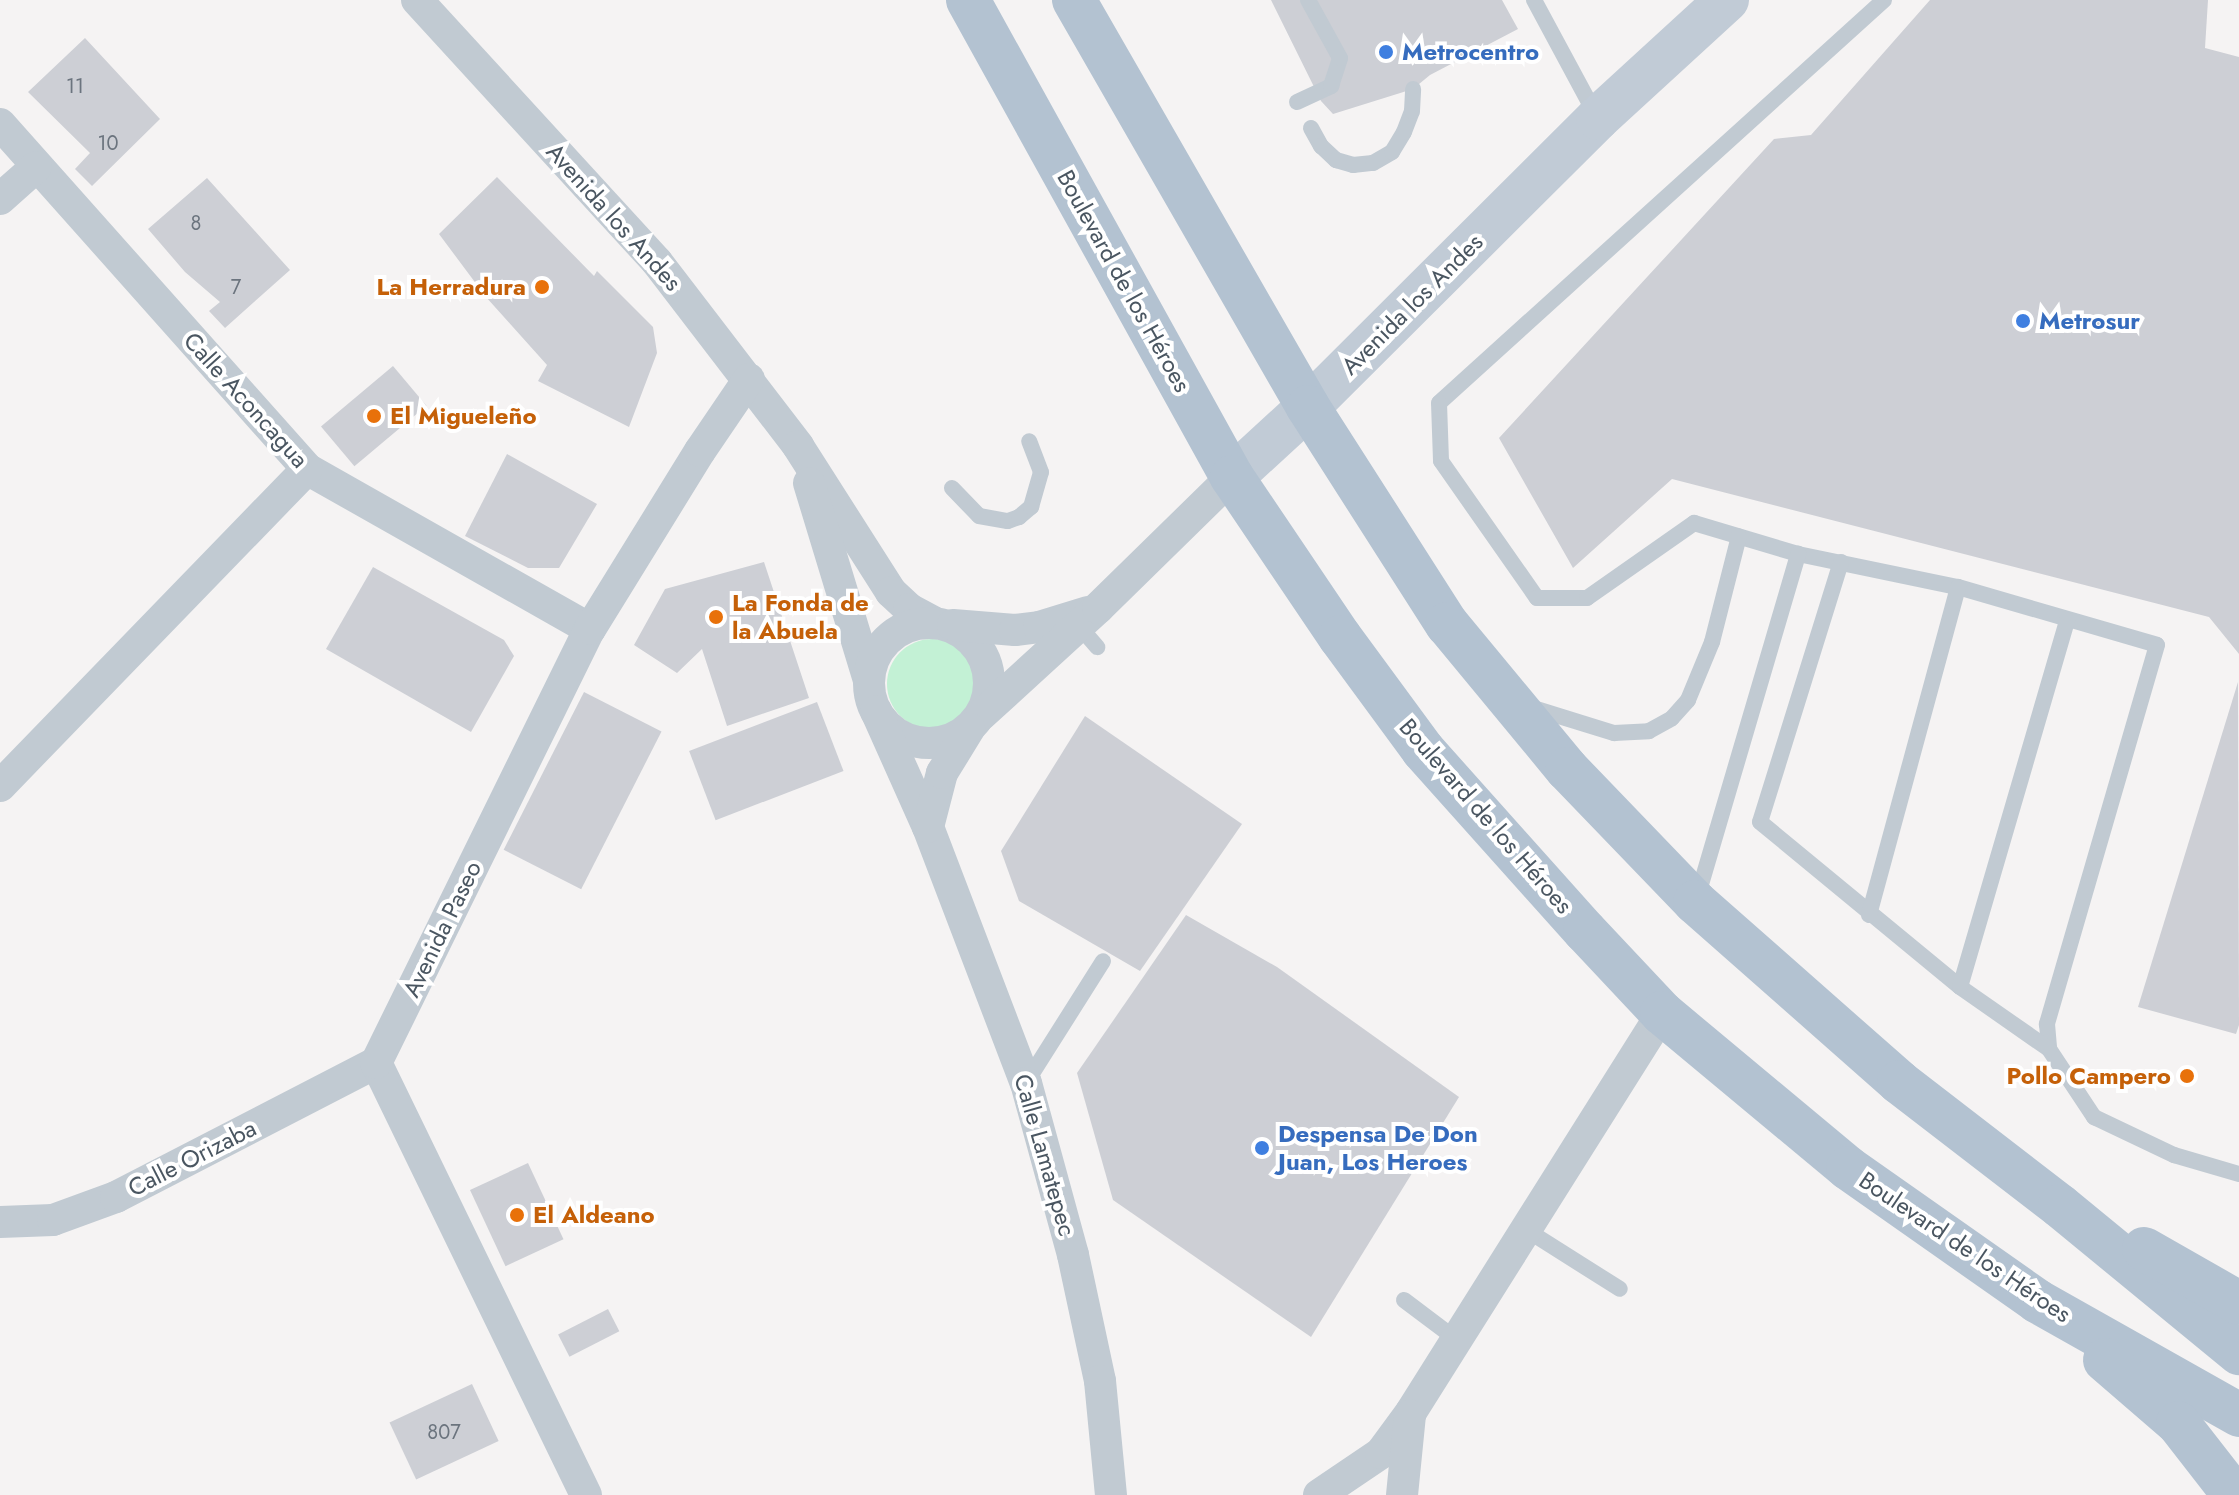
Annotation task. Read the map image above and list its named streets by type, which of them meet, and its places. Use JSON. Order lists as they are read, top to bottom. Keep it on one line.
{"streets":{"main road":["Boulevard de los Héroes"],"street":["Avenida los Andes","Calle Aconcagua","Avenida Paseo","Calle Lamatepec","Calle Orizaba"]},"crossings":[["Avenida los Andes","Boulevard de los Héroes"],["Avenida los Andes","Avenida Paseo"],["Avenida los Andes","Calle Lamatepec"],["Calle Aconcagua","Avenida Paseo"],["Avenida Paseo","Calle Orizaba"]],"places":["Metrocentro","La Herradura","Metrosur","El Migueleño","La Fonda de la Abuela","Pollo Campero","Despensa De Don Juan, Los Heroes","El Aldeano"],"house_numbers":["11","10","8","7","807"]}
